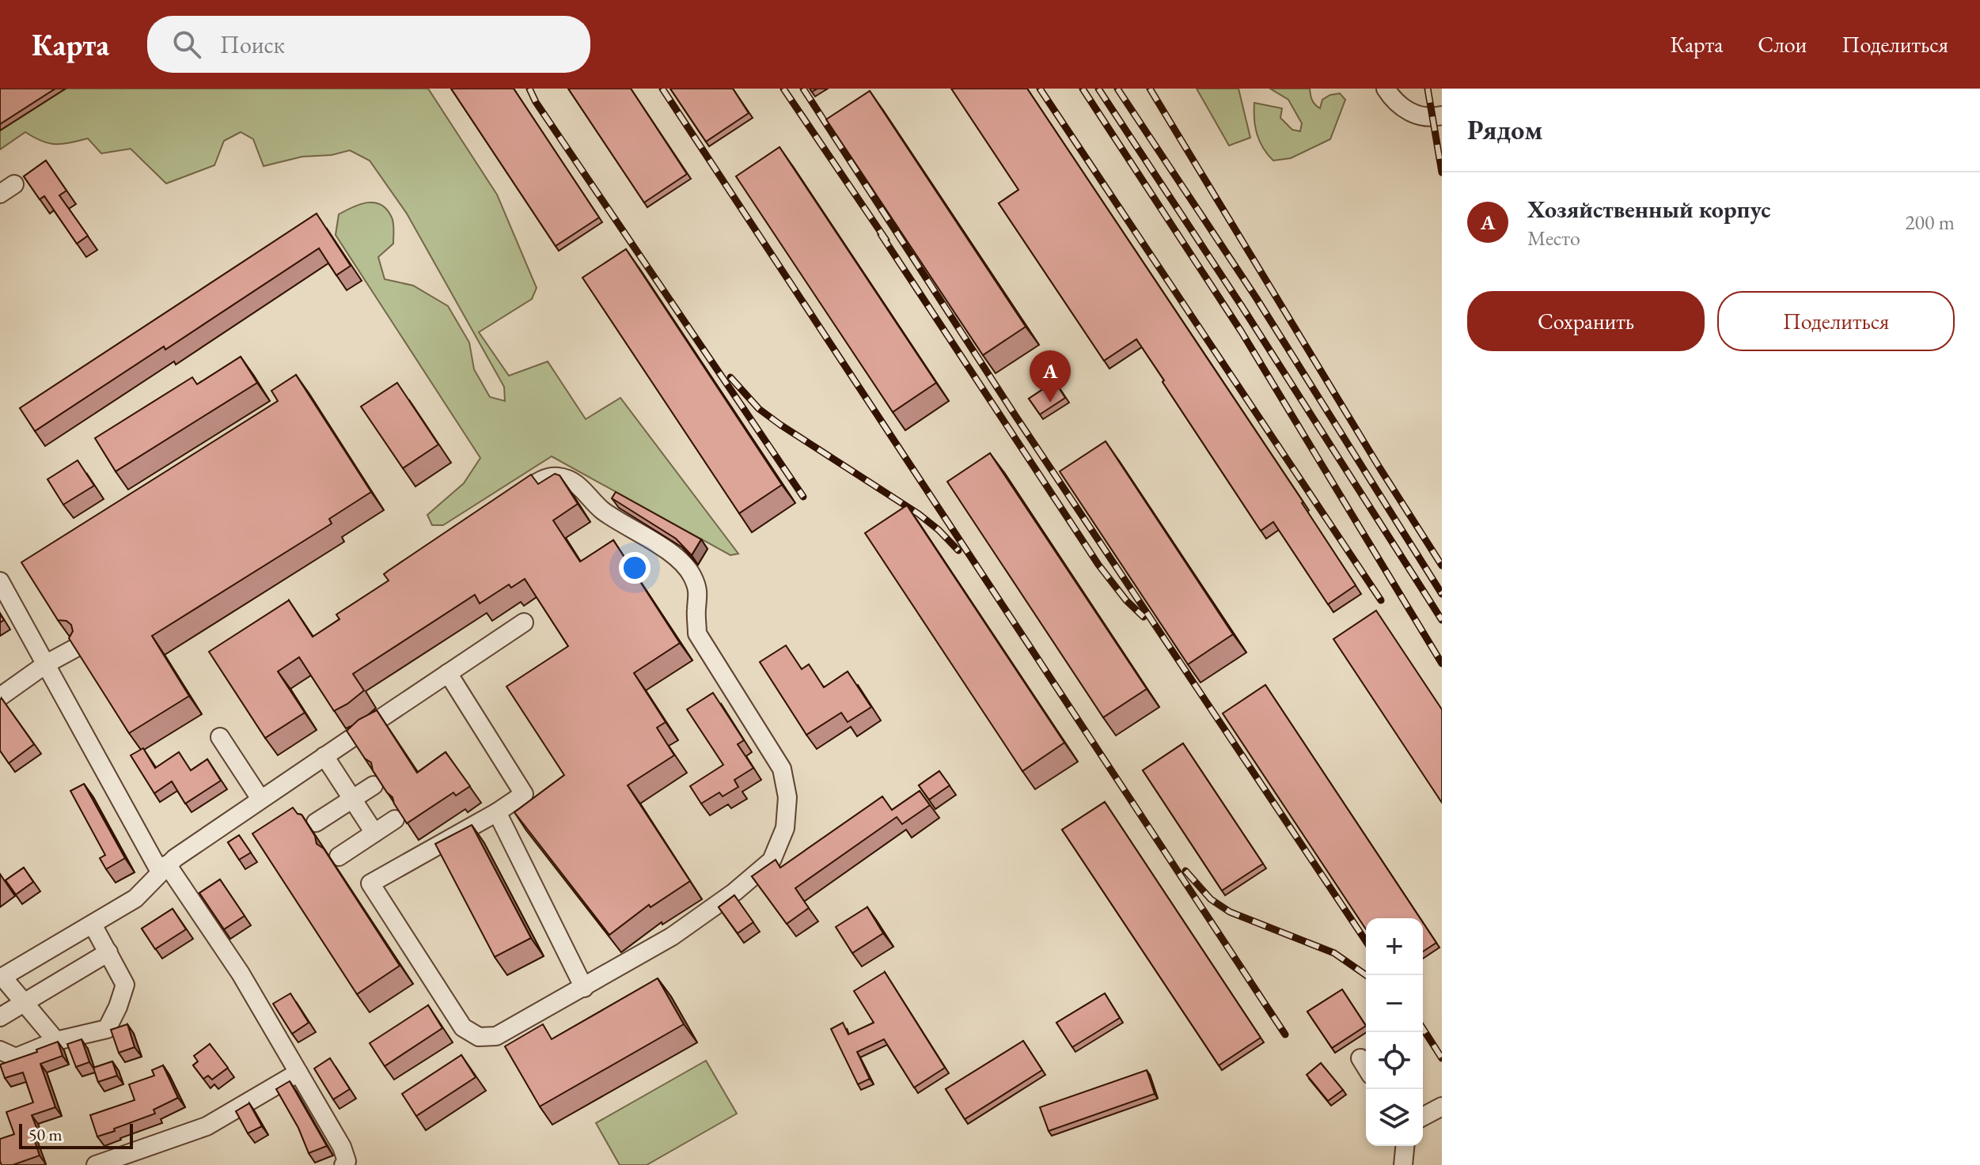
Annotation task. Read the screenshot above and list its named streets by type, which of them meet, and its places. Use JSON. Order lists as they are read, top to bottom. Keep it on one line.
{"scale_bar":"50 m","page":{"header":"Карта","search":"Поиск","nav":["Карта","Слои","Поделиться"],"heading":"Рядом","list":[{"mark":"A","name":"Хозяйственный корпус","note":"Место","value":"200 m"}],"buttons":["Сохранить","Поделиться"],"pins":"A","map_buttons":["+","−"],"scale":"50 m"}}
